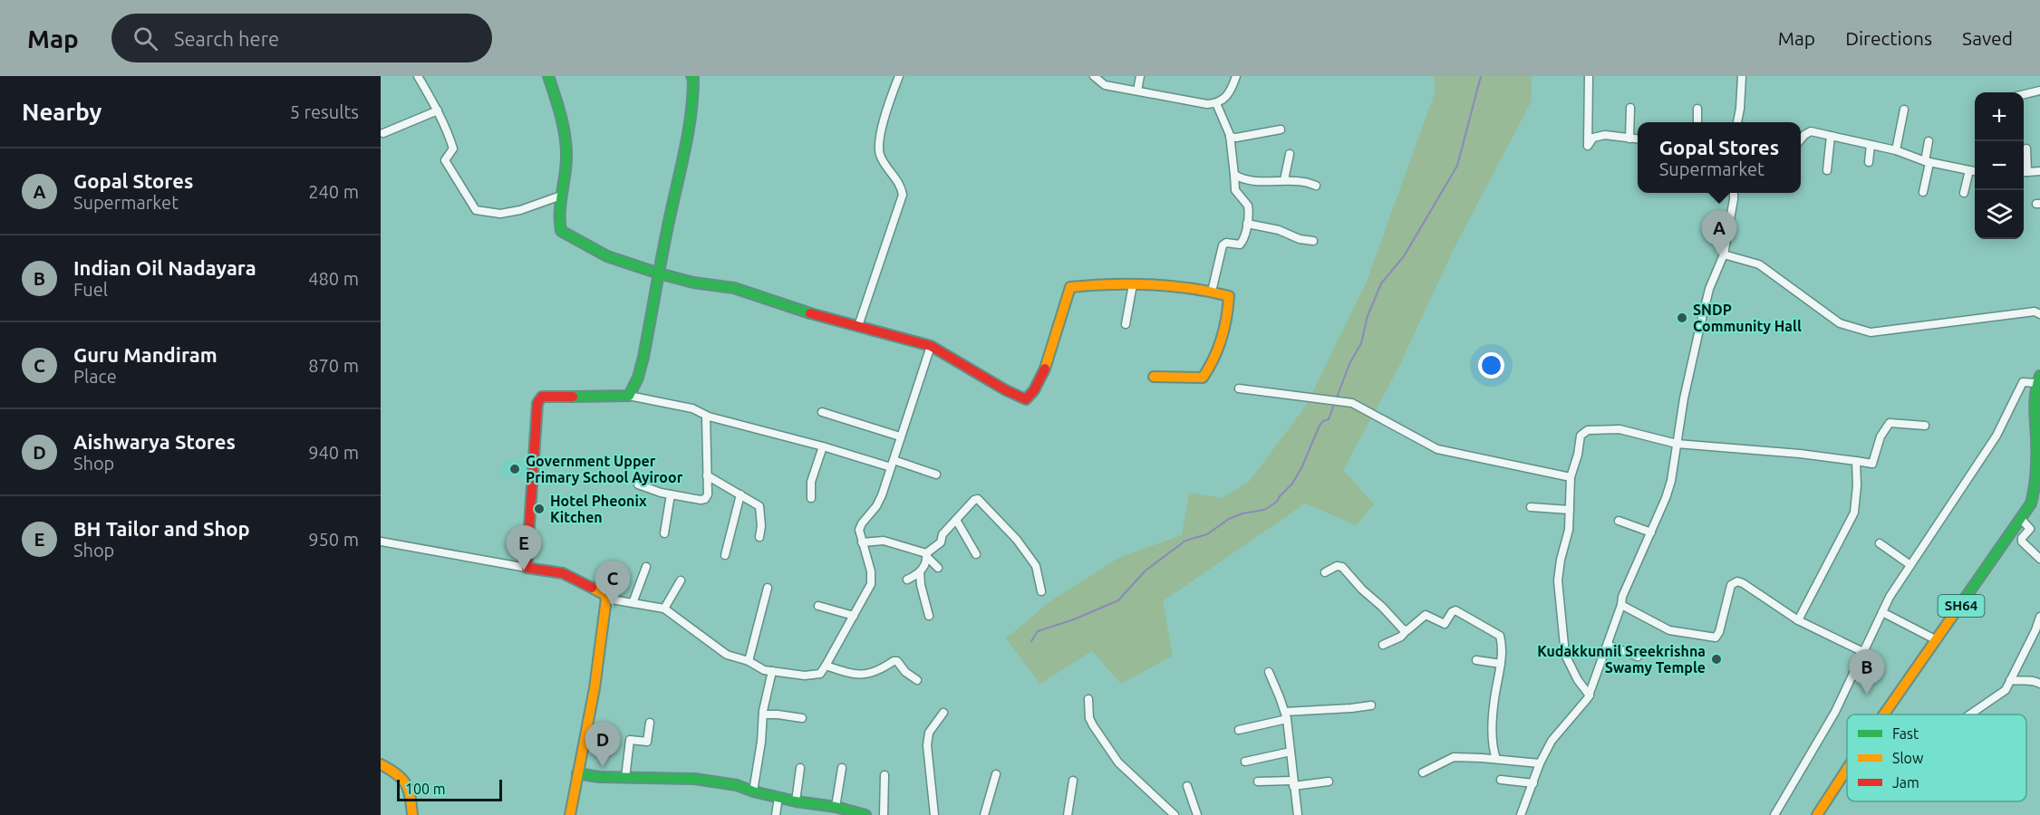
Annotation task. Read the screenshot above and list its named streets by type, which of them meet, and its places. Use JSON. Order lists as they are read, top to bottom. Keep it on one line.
{"streets":{"main road":["SH64"]},"places":["SNDP Community Hall","Government Upper Primary School Ayiroor","Hotel Pheonix Kitchen","Kudakkunnil Sreekrishna Swamy Temple"],"legend":["Fast","Slow","Jam"],"scale_bar":"100 m","page":{"header":"Map","search":"Search here","nav":["Map","Directions","Saved"],"heading":["Nearby","5 results"],"map_buttons":["+","−"],"popup":["Gopal Stores","Supermarket"],"list":[{"mark":"A","name":"Gopal Stores","note":"Supermarket","value":"240 m"},{"mark":"B","name":"Indian Oil Nadayara","note":"Fuel","value":"480 m"},{"mark":"C","name":"Guru Mandiram","note":"Place","value":"870 m"},{"mark":"D","name":"Aishwarya Stores","note":"Shop","value":"940 m"},{"mark":"E","name":"BH Tailor and Shop","note":"Shop","value":"950 m"}],"pins":["A","E","C","B","D"],"scale":"100 m"}}
